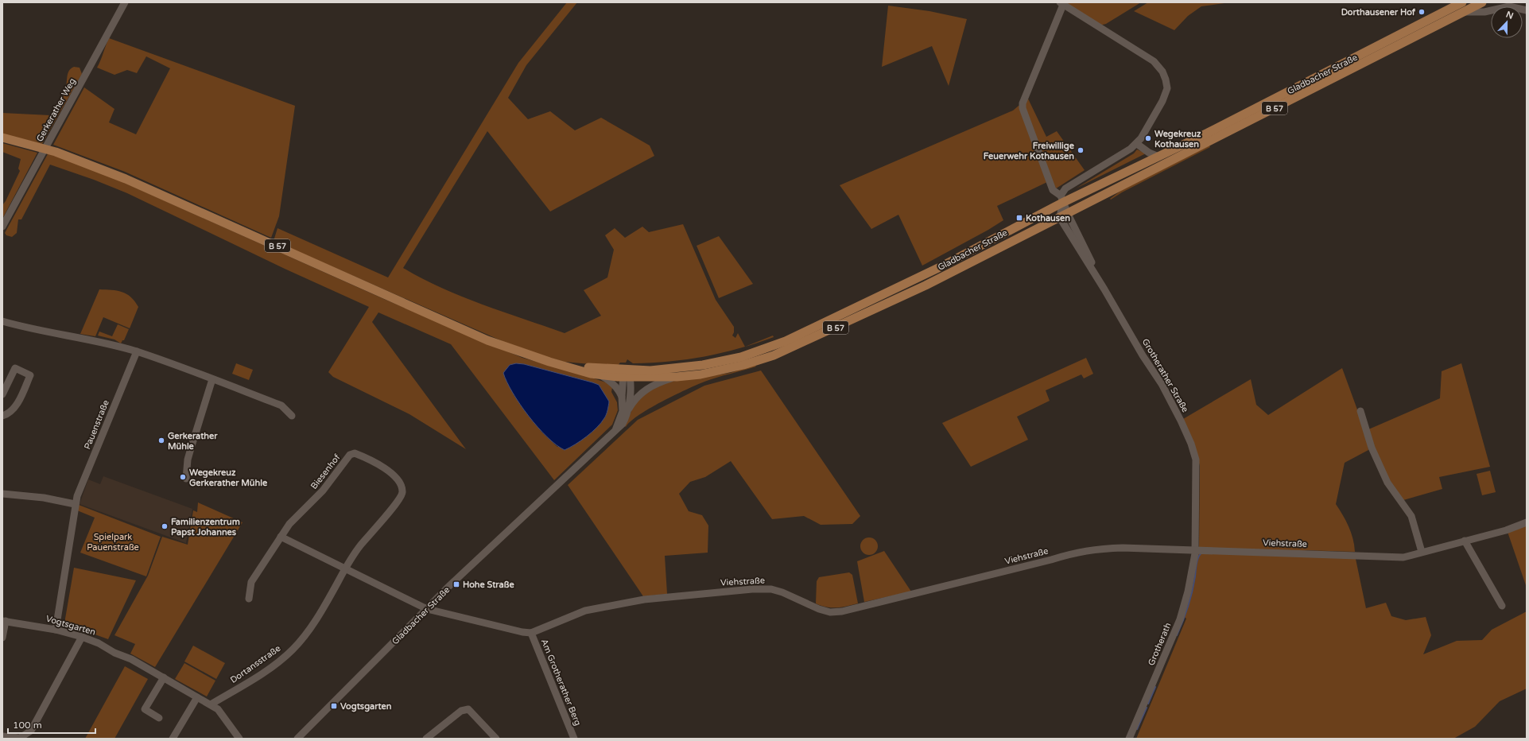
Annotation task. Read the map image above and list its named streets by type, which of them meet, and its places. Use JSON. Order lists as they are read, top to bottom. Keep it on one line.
{"streets":{"main road":["Gladbacher Straße","B 57"],"street":["Gerkerather Weg","Grotherather Straße","Pauenstraße","Biesenhof","Viehstraße","Vogtsgarten","Grotherath","Dortansstraße","Am Grotherather Berg"]},"crossings":[["Gladbacher Straße","B 57"],["Gladbacher Straße","Grotherather Straße"],["Grotherather Straße","Viehstraße"],["Grotherather Straße","Grotherath"],["Pauenstraße","Vogtsgarten"],["Biesenhof","Dortansstraße"],["Viehstraße","Grotherath"],["Viehstraße","Am Grotherather Berg"],["Vogtsgarten","Dortansstraße"]],"parks":["Spielpark Pauenstraße"],"places":{"other":["Dorthausener Hof","Wegekreuz Kothausen","Freiwillige Feuerwehr Kothausen","Gerkerather Mühle","Wegekreuz Gerkerather Mühle","Familienzentrum Papst Johannes"],"transit":["Kothausen","Hohe Straße","Vogtsgarten"]},"scale_bar":"100 m","north":"top"}
